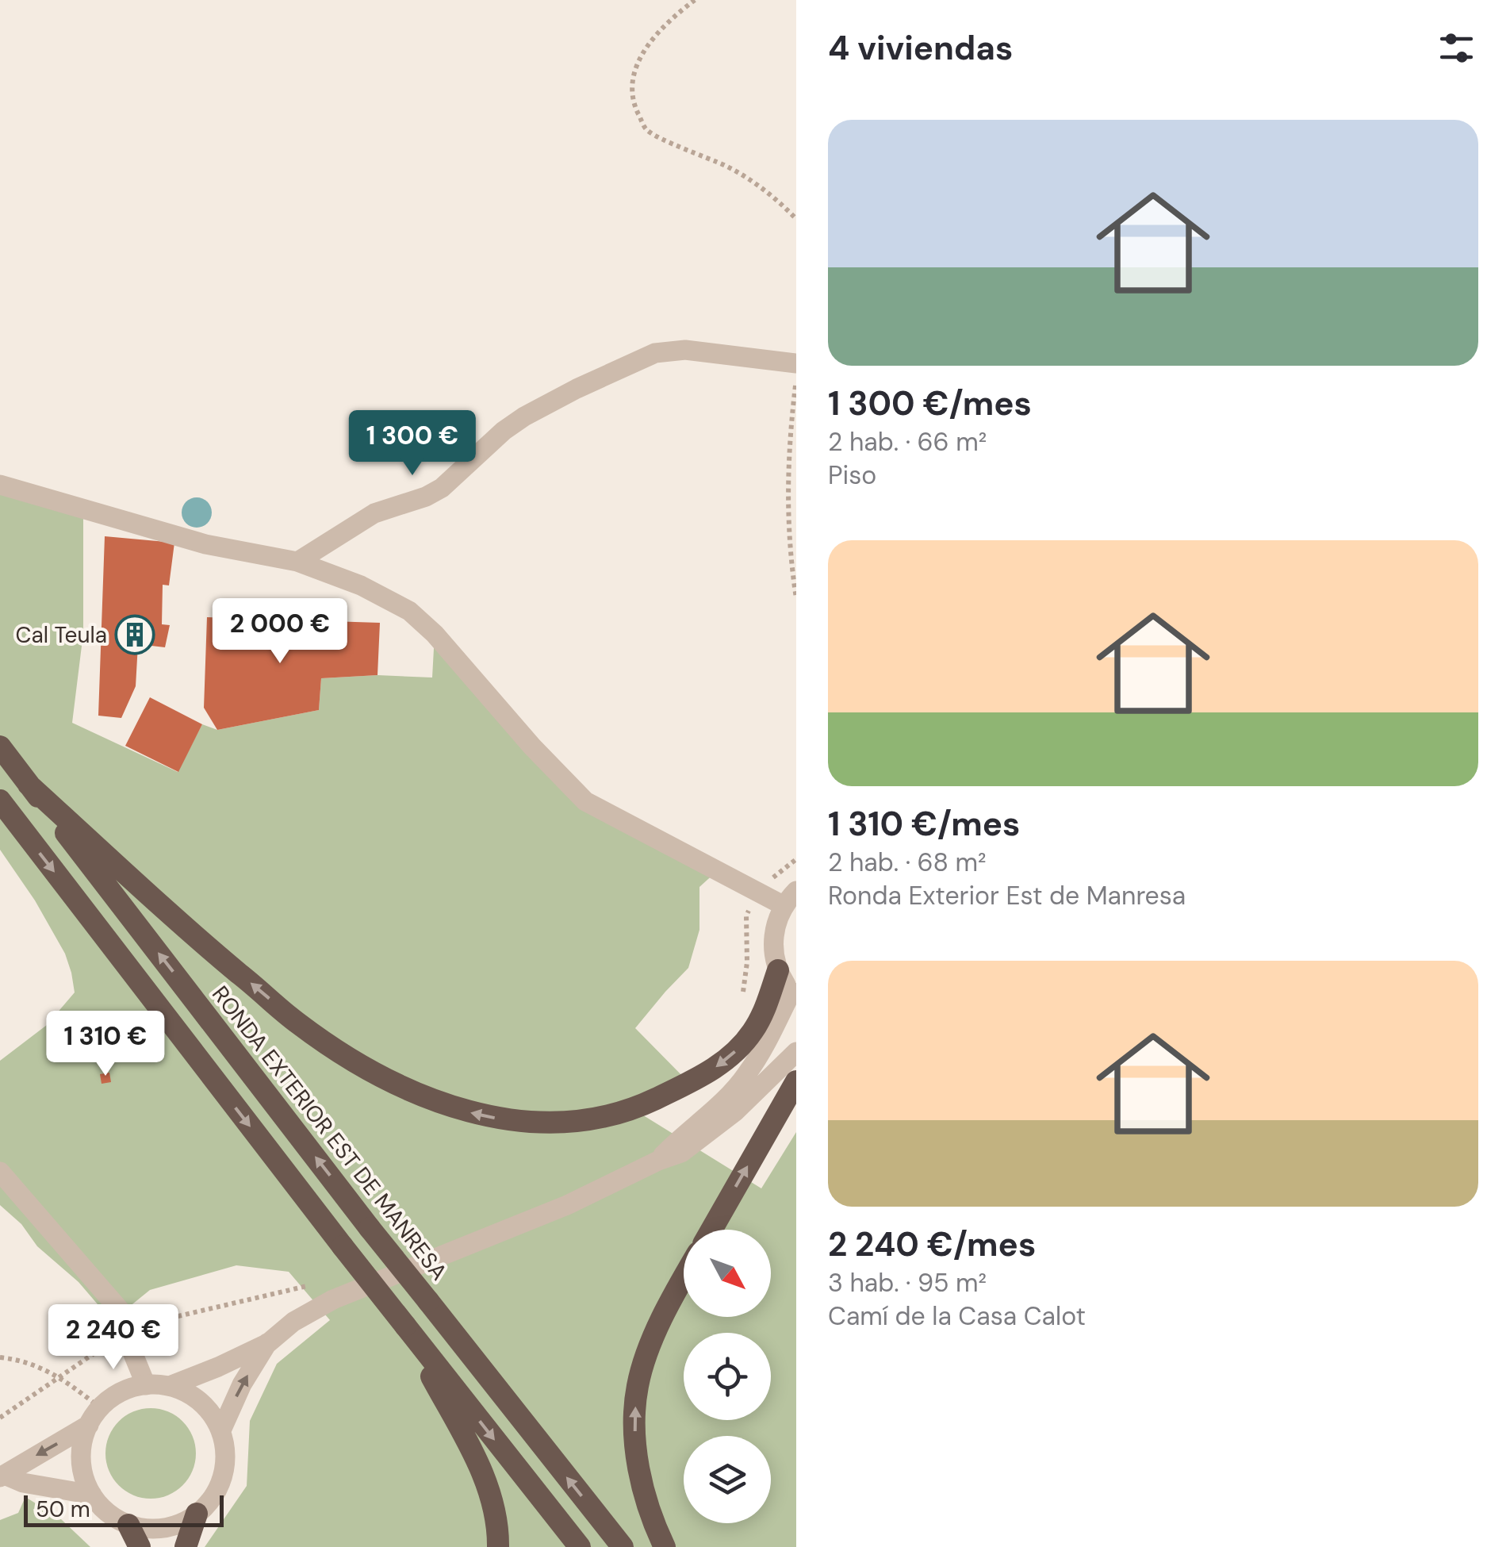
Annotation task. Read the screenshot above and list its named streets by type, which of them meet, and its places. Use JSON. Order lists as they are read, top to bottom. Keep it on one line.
{"streets":{"highway":["RONDA EXTERIOR EST DE MANRESA"]},"places":{"building":["Cal Teula"]},"scale_bar":"50 m","north":"bottom right","page":{"heading":"4 viviendas","list":[{"name":"1 300 €/mes","note":"2 hab. · 66 m² · Piso"},{"name":"1 310 €/mes","note":"2 hab. · 68 m² · Ronda Exterior Est de Manresa"},{"name":"2 240 €/mes","note":"3 hab. · 95 m² · Camí de la Casa Calot"}],"price":["1 300 €","2 000 €","1 310 €","2 240 €"],"scale":"50 m"}}
